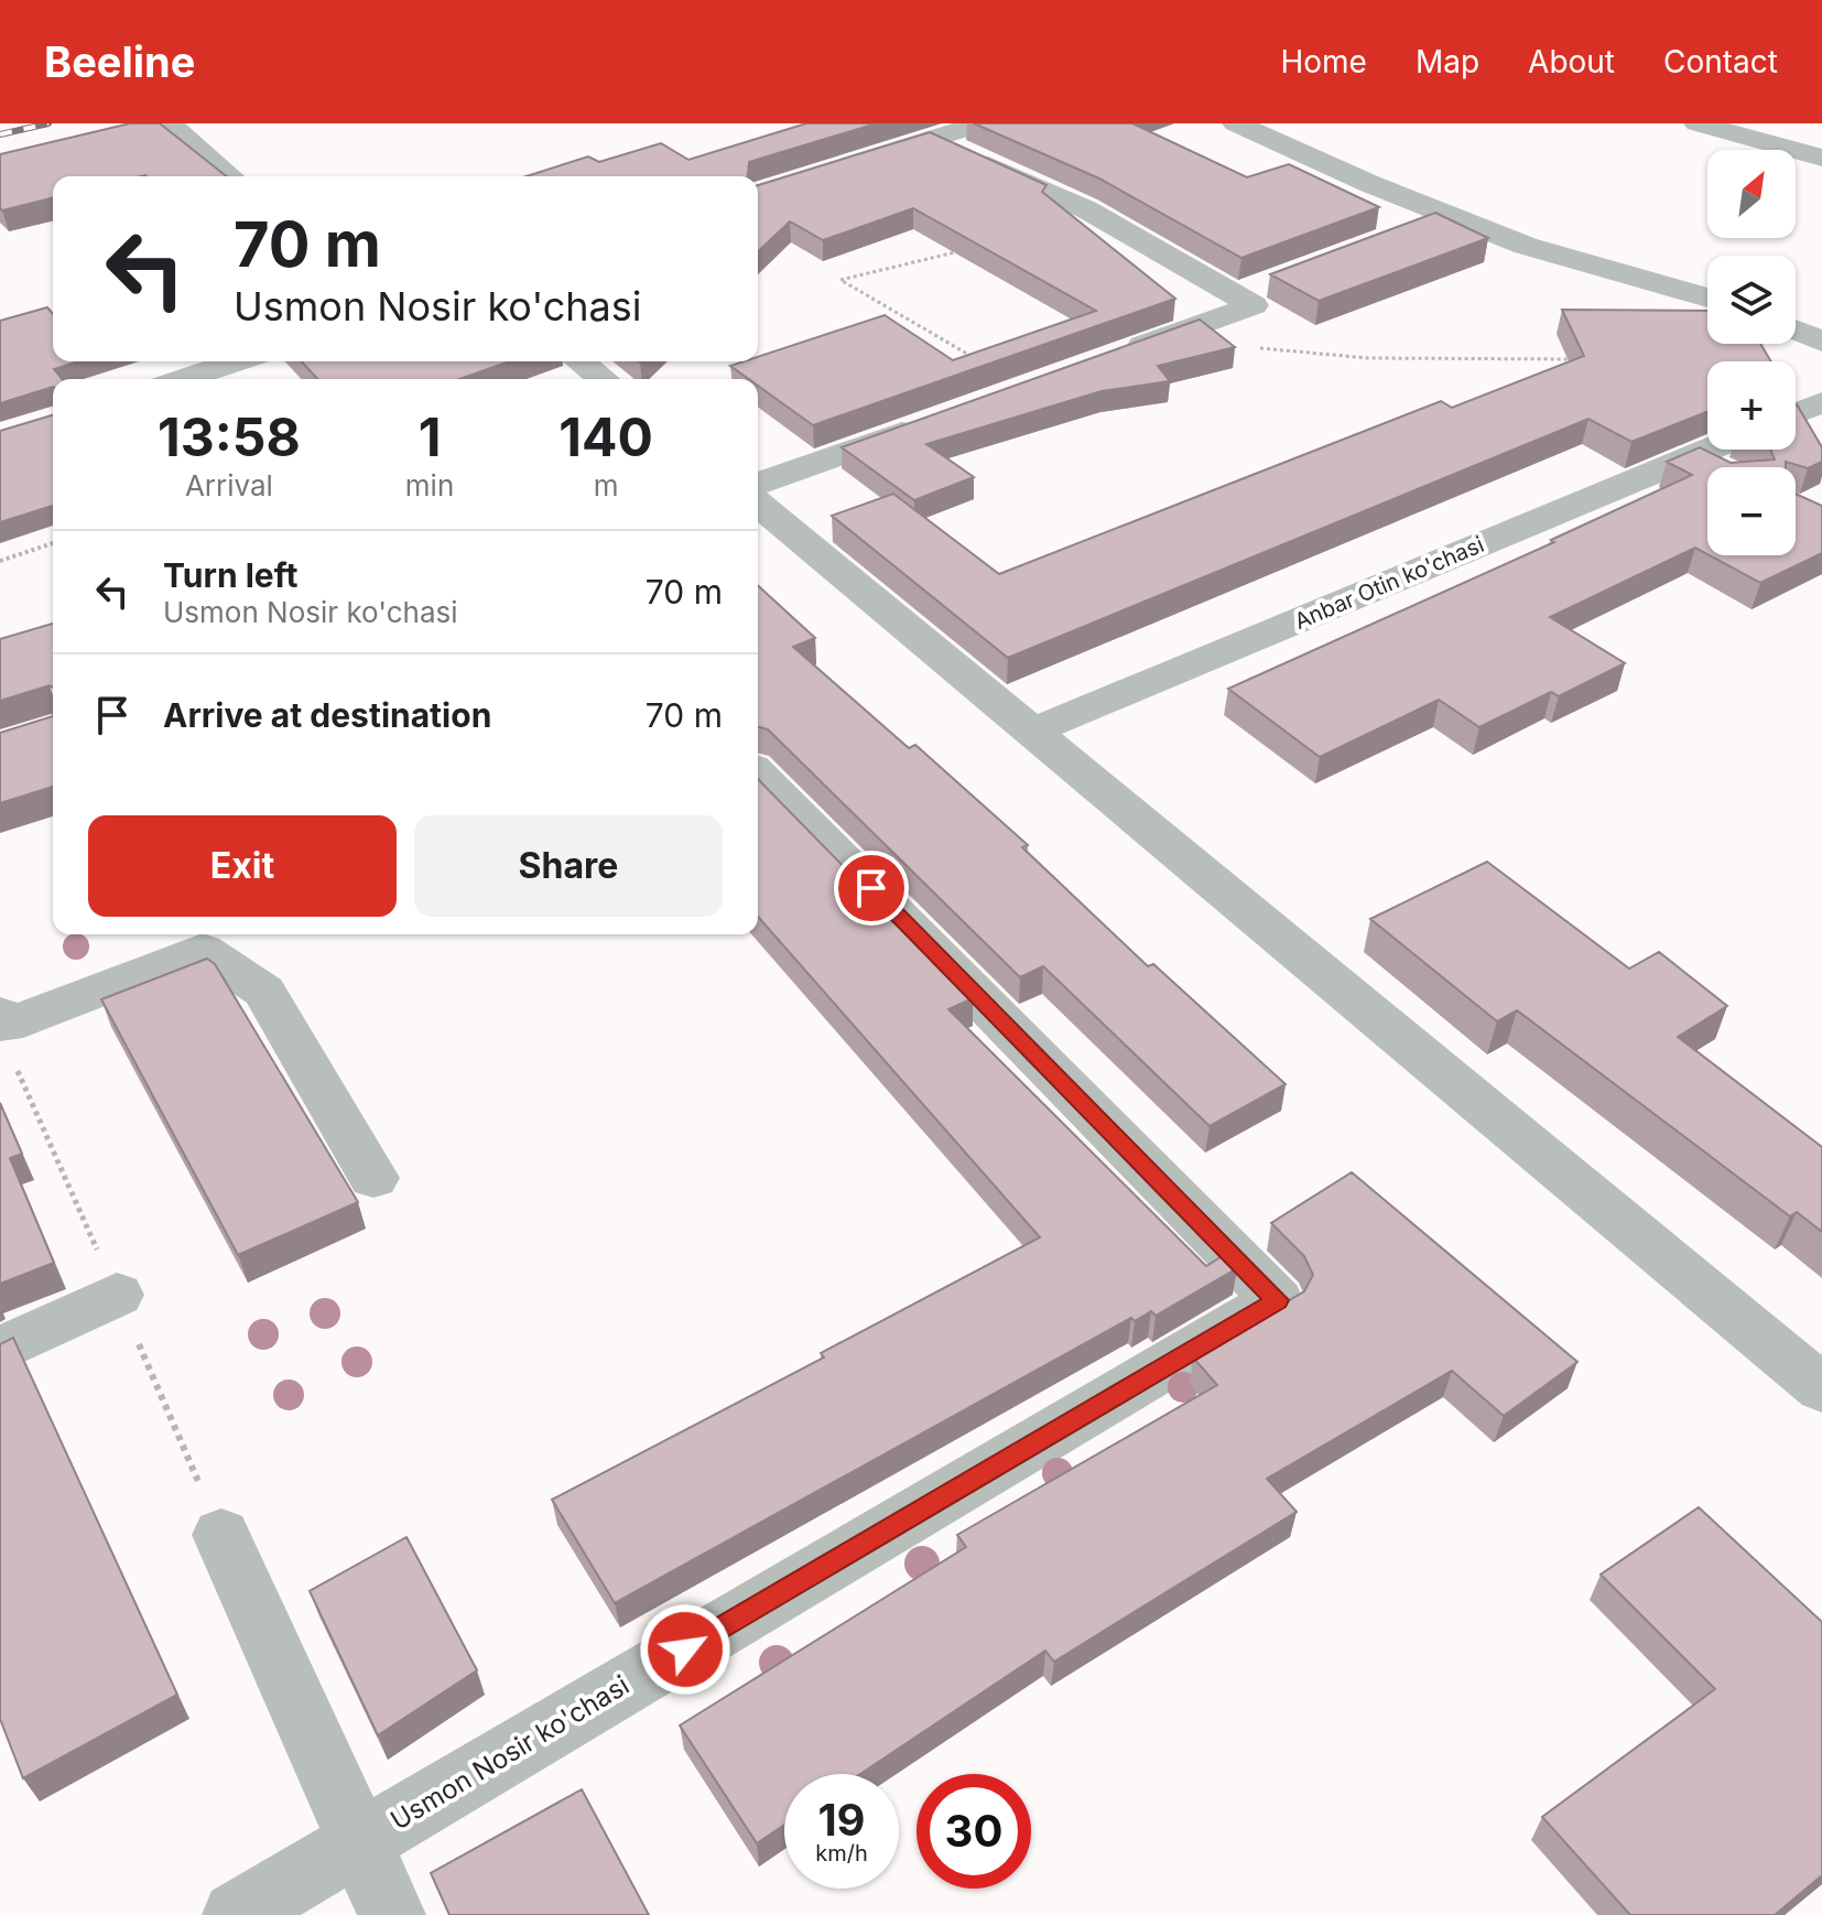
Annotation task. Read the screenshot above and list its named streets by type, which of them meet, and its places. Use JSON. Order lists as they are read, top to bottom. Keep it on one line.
{"streets":{"street":["Anbar Otin ko'chasi","Usmon Nosir ko'chasi"]},"north":"top right","page":{"header":"Beeline","nav":["Home","Map","About","Contact"],"map_buttons":["+","−"],"turn":["70 m","Usmon Nosir ko'chasi"],"eta":["13:58","Arrival","1","min","140","m"],"list":[{"name":"Turn left","note":"Usmon Nosir ko'chasi","value":"70 m"},{"name":"Arrive at destination","value":"70 m"}],"buttons":["Exit","Share"],"speed":"19 km/h","limit":"30"}}
